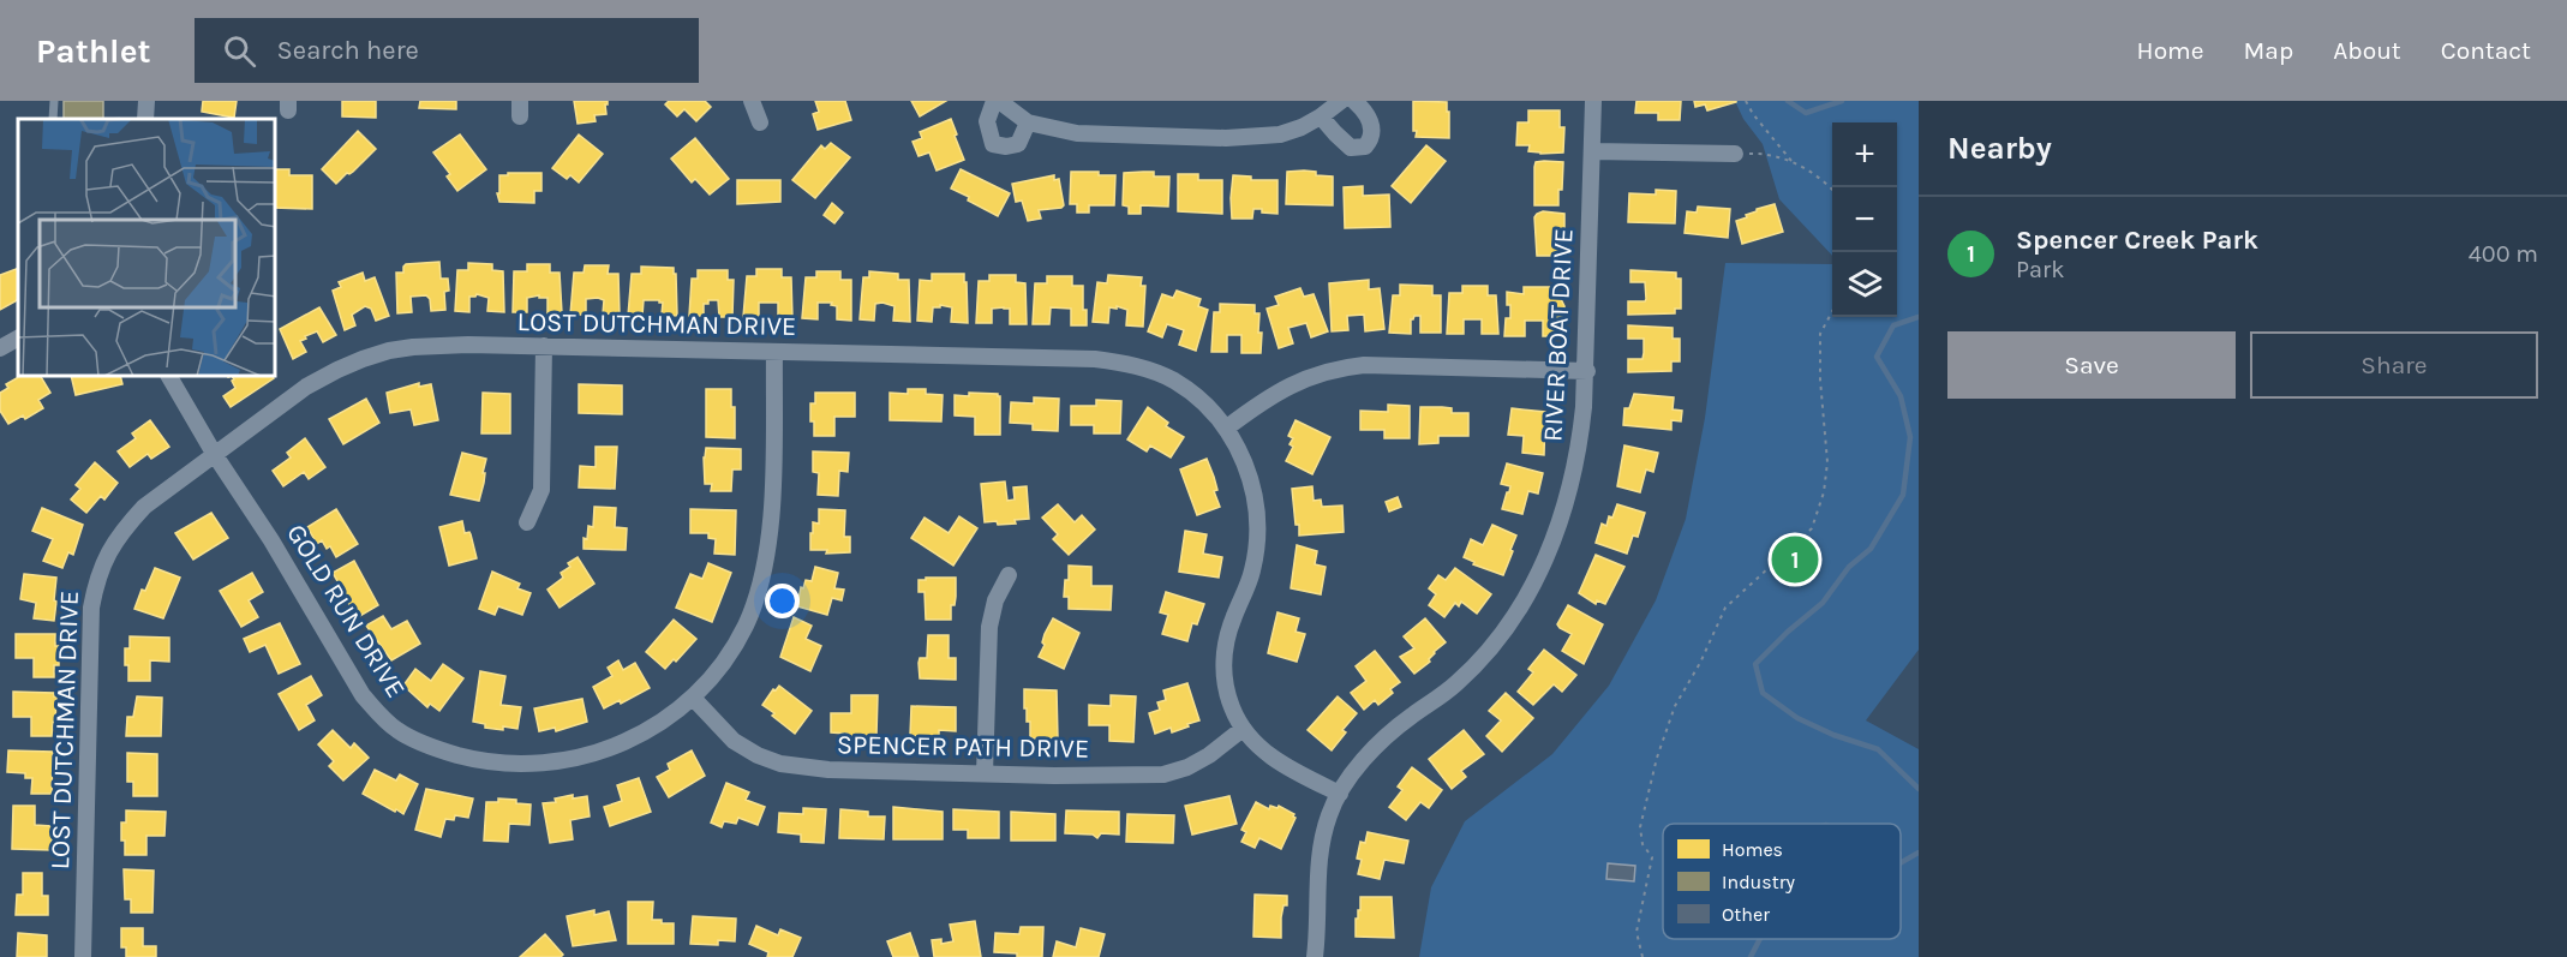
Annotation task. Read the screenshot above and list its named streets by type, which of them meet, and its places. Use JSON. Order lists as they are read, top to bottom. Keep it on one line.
{"streets":{"street":["LOST DUTCHMAN DRIVE","RIVER BOAT DRIVE","GOLD RUN DRIVE","SPENCER PATH DRIVE"]},"crossings":[["LOST DUTCHMAN DRIVE","RIVER BOAT DRIVE"],["LOST DUTCHMAN DRIVE","GOLD RUN DRIVE"],["LOST DUTCHMAN DRIVE","SPENCER PATH DRIVE"],["GOLD RUN DRIVE","SPENCER PATH DRIVE"]],"legend":["Homes","Industry","Other"],"page":{"header":"Pathlet","search":"Search here","nav":["Home","Map","About","Contact"],"heading":"Nearby","map_buttons":["+","−"],"list":[{"mark":"1","name":"Spencer Creek Park","note":"Park","value":"400 m"}],"buttons":["Save","Share"],"pins":"1"}}
